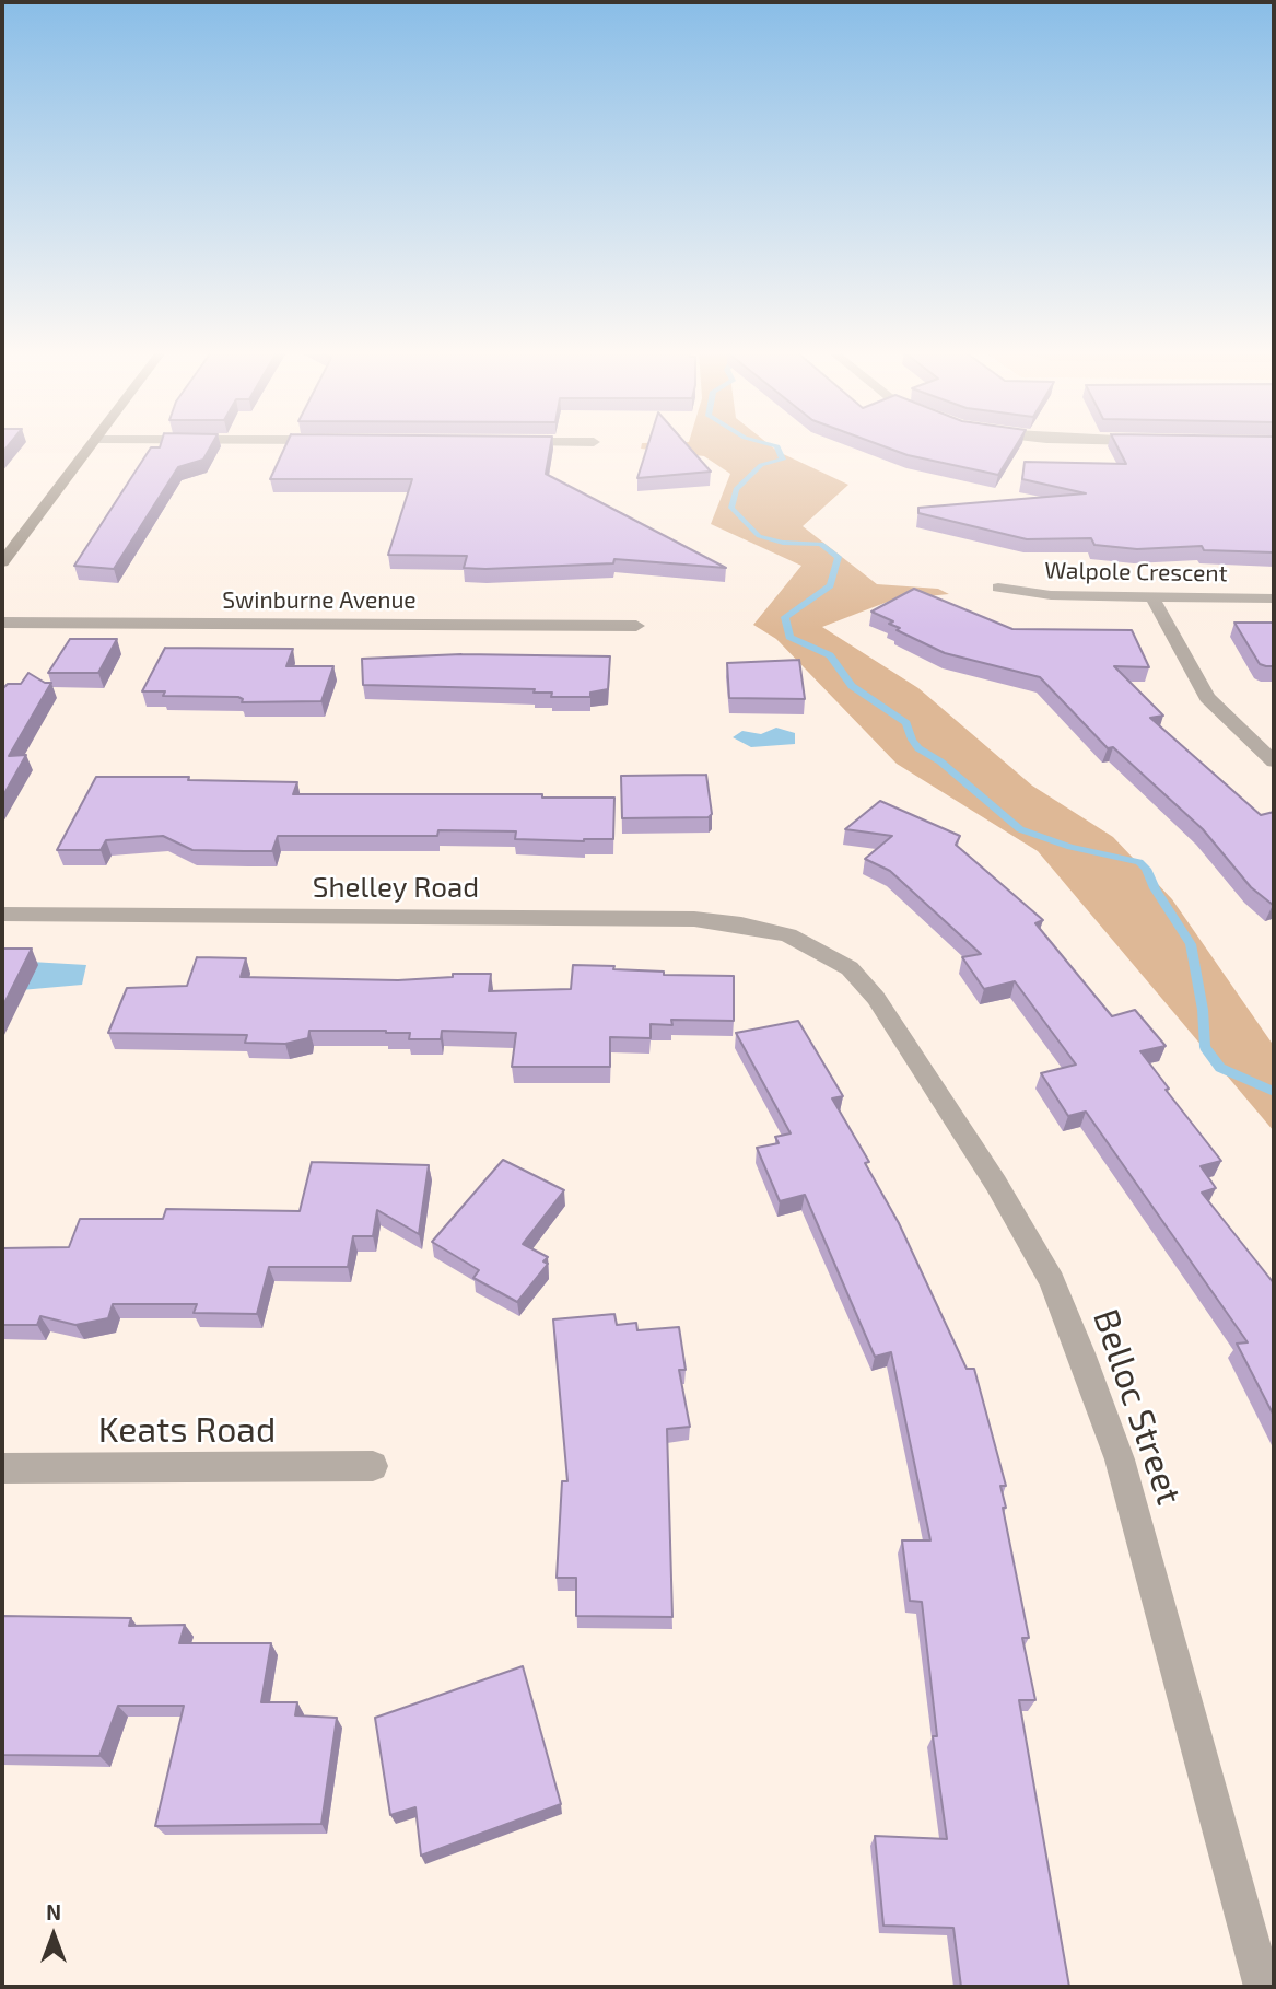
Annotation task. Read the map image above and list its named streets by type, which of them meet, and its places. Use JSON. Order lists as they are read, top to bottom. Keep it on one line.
{"streets":{"street":["Walpole Crescent","Swinburne Avenue","Shelley Road","Belloc Street","Keats Road"]},"crossings":[["Shelley Road","Belloc Street"]],"north":"top"}
